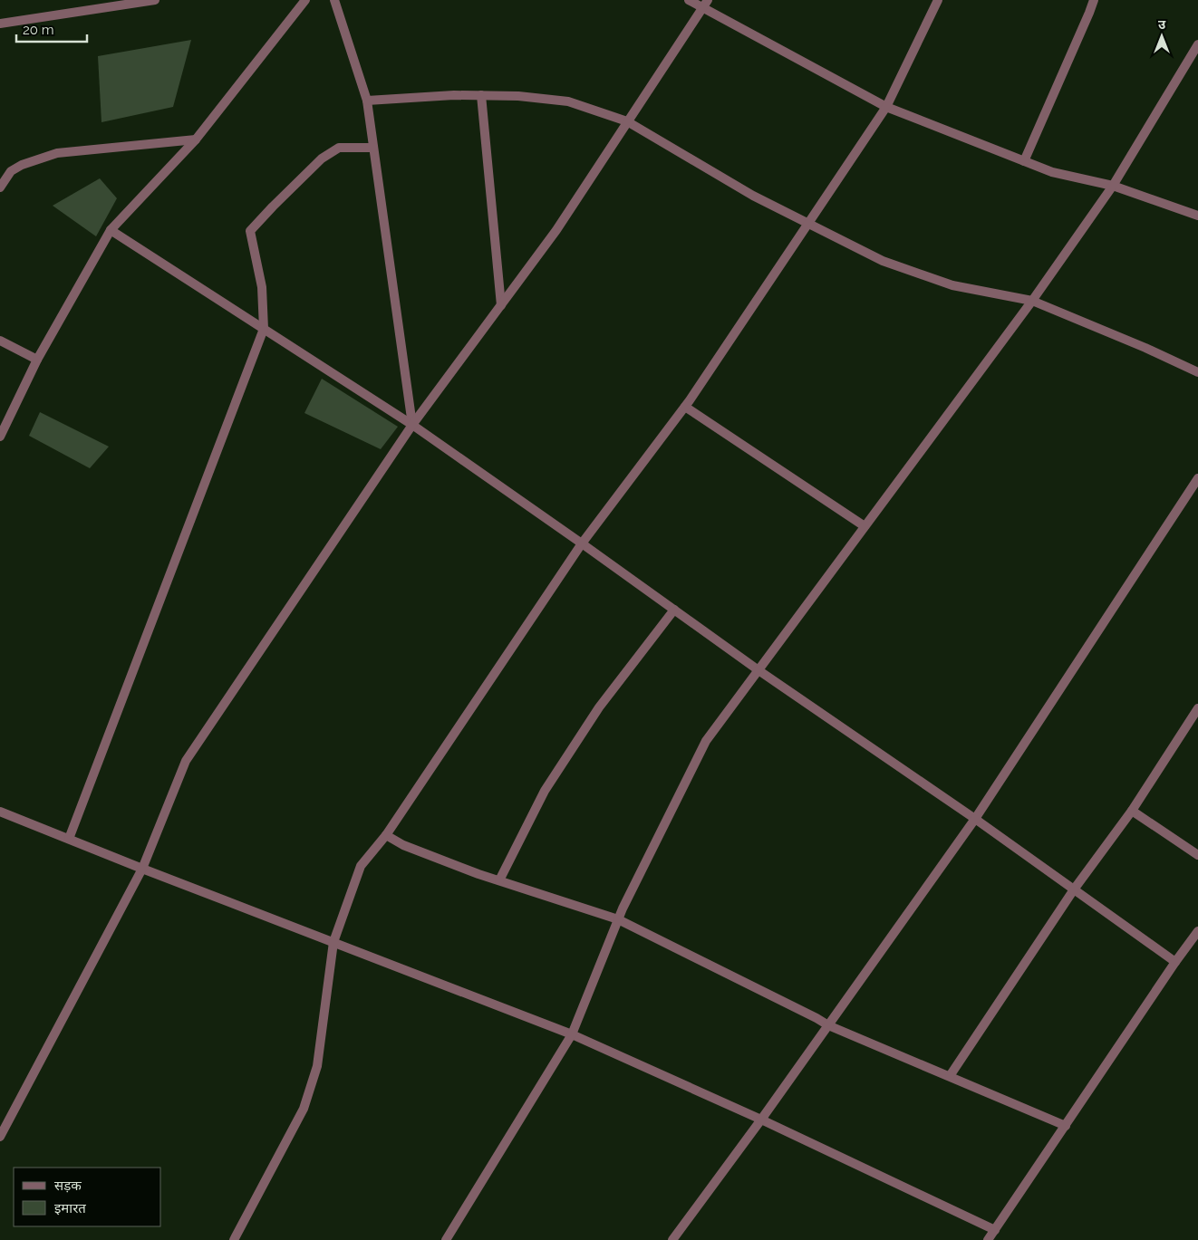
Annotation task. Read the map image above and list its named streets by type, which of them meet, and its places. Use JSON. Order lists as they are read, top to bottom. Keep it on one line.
{"legend":["सड़क","इमारत"],"scale_bar":"20 m","north":"top"}
